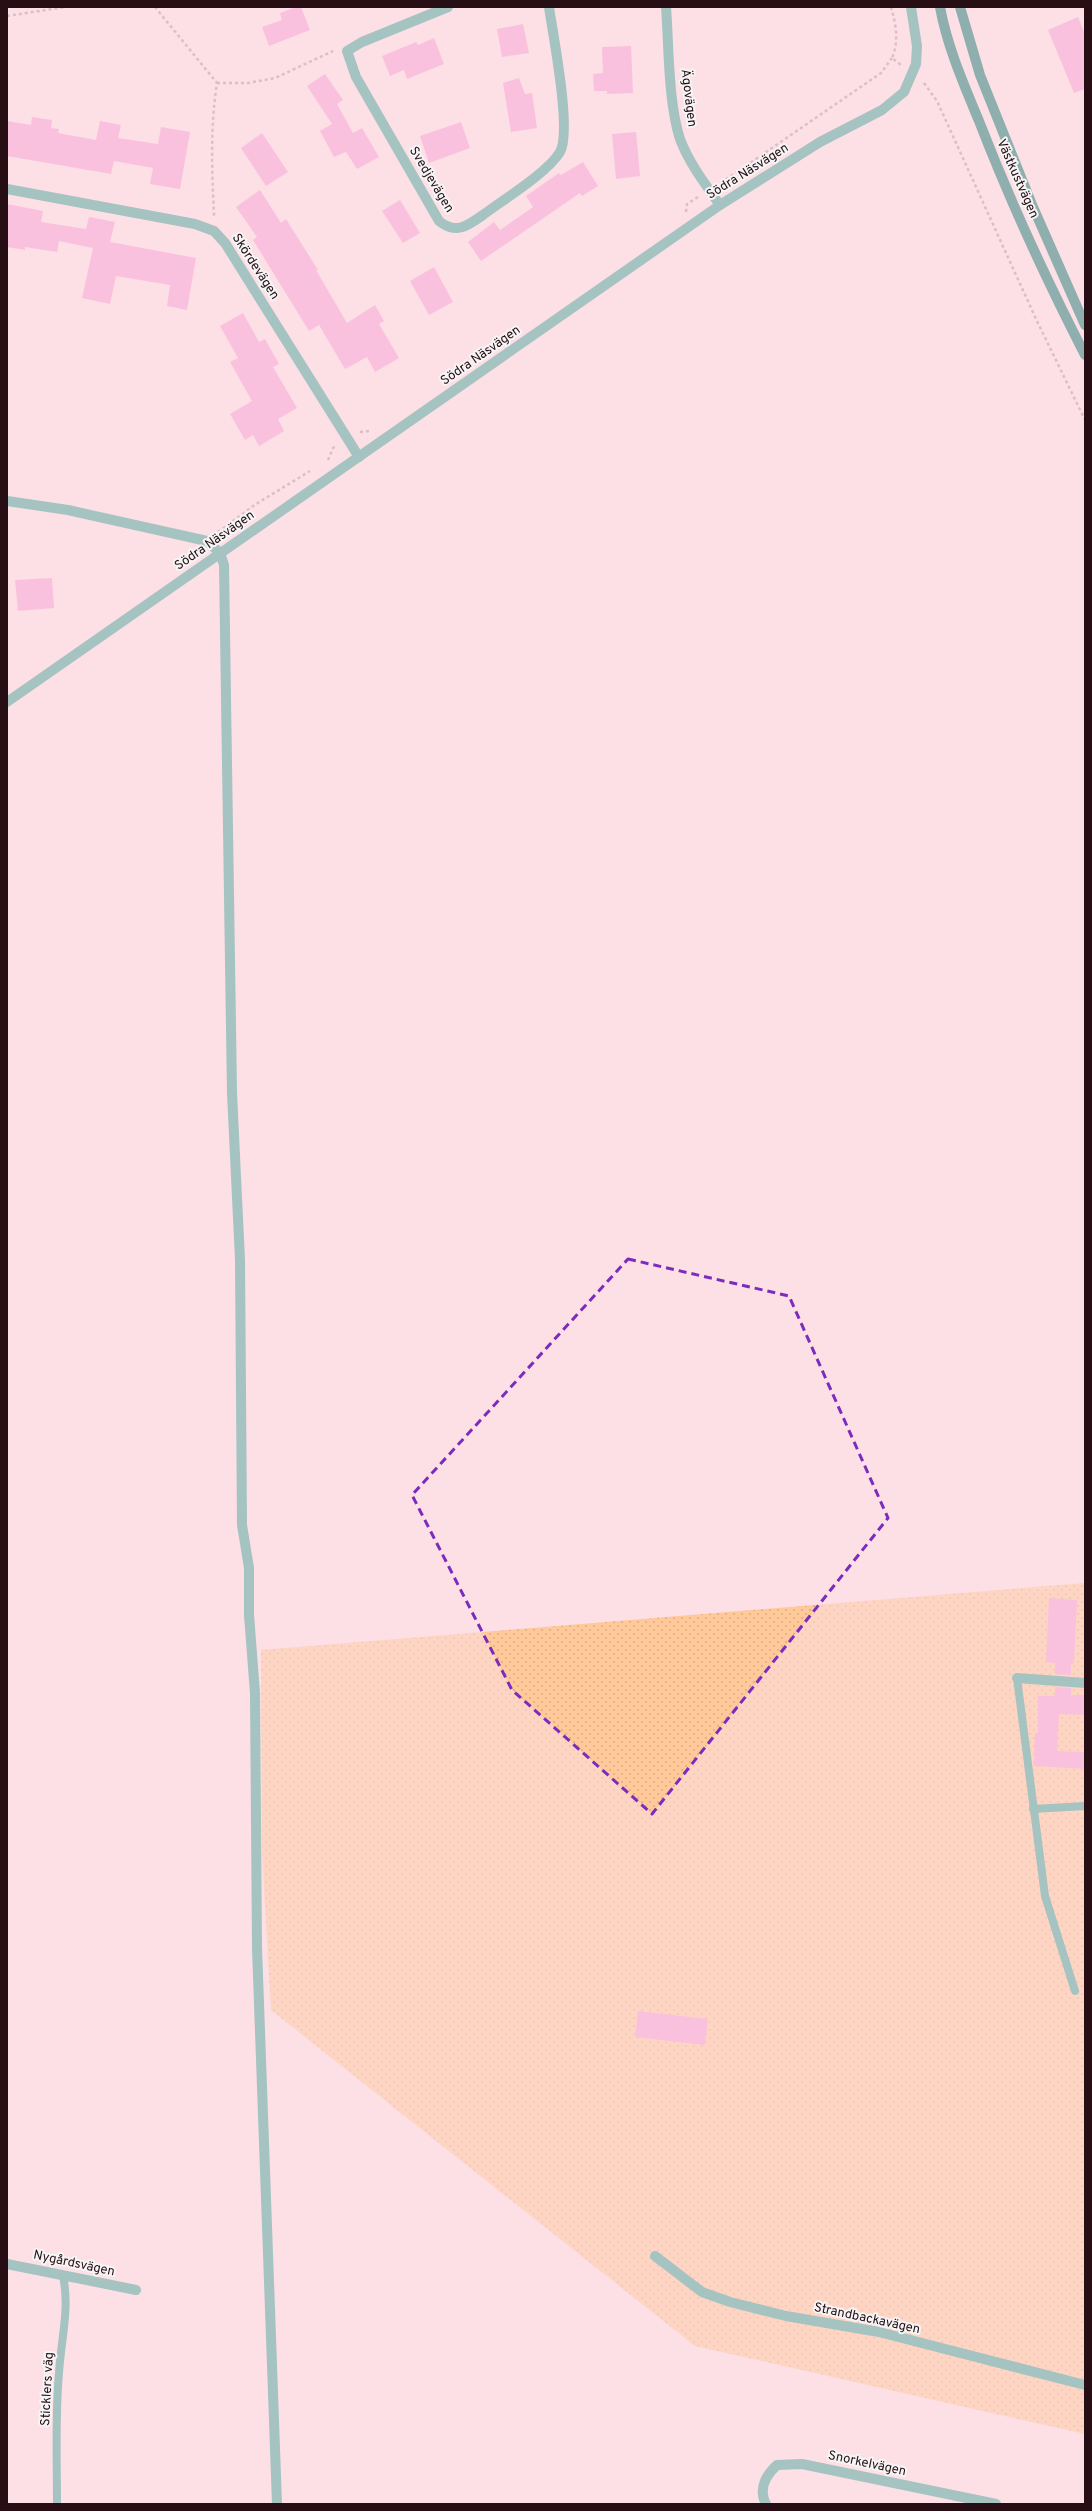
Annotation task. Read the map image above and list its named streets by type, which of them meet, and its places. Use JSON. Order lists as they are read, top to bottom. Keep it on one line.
{"streets":{"main road":["Västkustvägen"],"street":["Ägovägen","Södra Näsvägen","Svedjevägen","Skördevägen","Nygårdsvägen","Strandbackavägen","Snorkelvägen"],"lane":["Sticklers väg"]},"crossings":[["Ägovägen","Södra Näsvägen"],["Södra Näsvägen","Skördevägen"],["Nygårdsvägen","Sticklers väg"]]}
